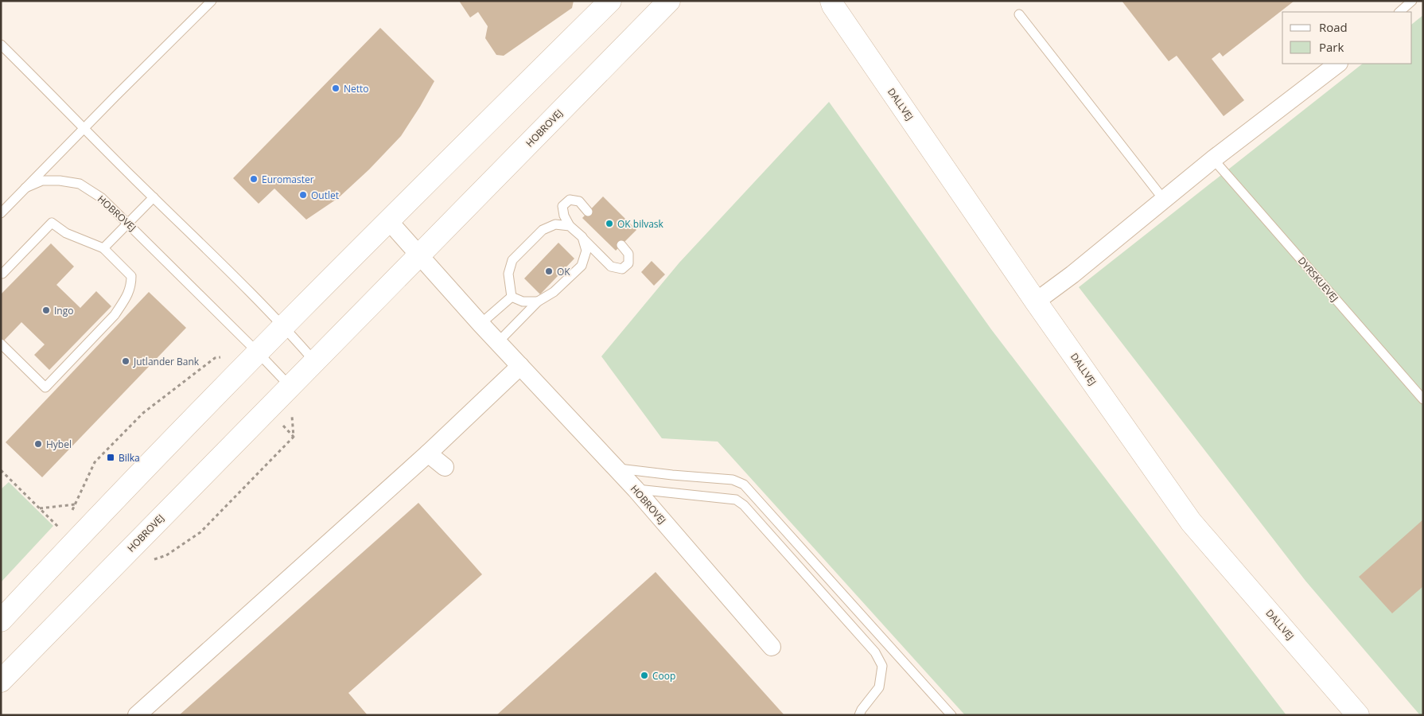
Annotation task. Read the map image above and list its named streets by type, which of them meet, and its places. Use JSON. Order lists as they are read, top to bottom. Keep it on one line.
{"streets":{"main road":["DALLVEJ","HOBROVEJ"],"lane":["DYRSKUEVEJ"]},"places":{"other":["Netto","Euromaster","Outlet","OK bilvask","OK","Ingo","Jutlander Bank","Hybel","Coop"],"transit":["Bilka"]},"legend":["Road","Park"]}
